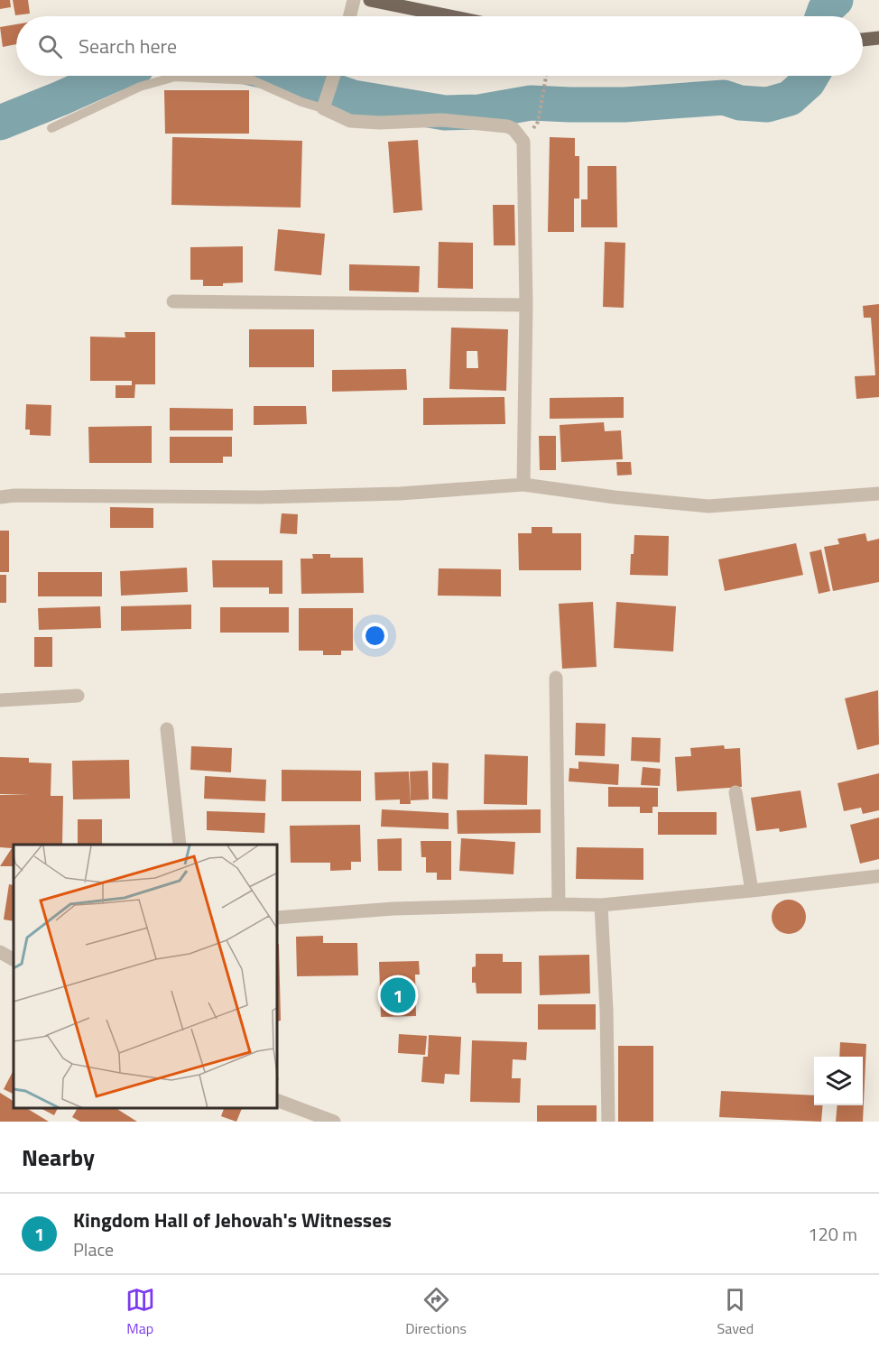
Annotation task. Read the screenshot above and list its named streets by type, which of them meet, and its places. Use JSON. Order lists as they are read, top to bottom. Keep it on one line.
{"page":{"search":"Search here","pins":"1","heading":"Nearby","list":[{"mark":"1","name":"Kingdom Hall of Jehovah's Witnesses","note":"Place","value":"120 m"}],"nav":["Map","Directions","Saved"]}}
